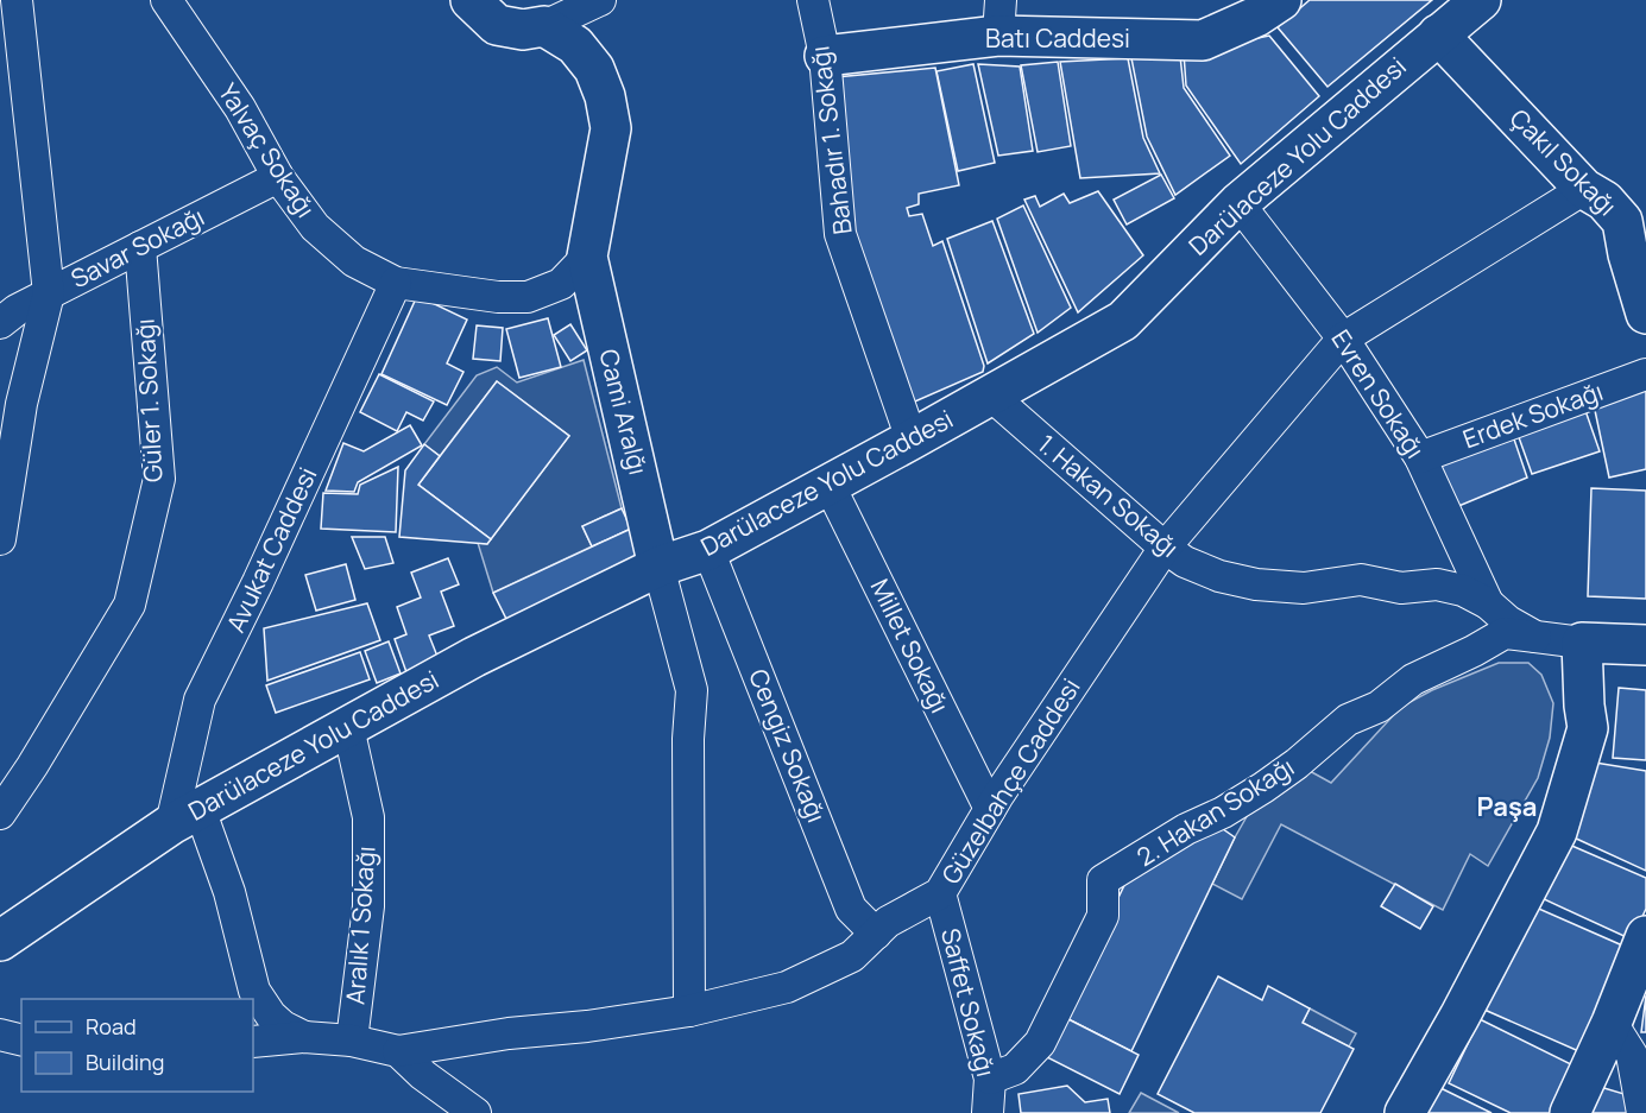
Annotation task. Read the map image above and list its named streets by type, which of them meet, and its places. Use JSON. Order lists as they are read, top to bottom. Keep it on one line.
{"streets":{"street":["Batı Caddesi","Bahadır 1. Sokağı","Yalvaç Sokağı","Darülaceze Yolu Caddesi","Çakıl Sokağı","Savar Sokağı","Evren Sokağı","Güler 1. Sokağı","Cami Aralğı","Erdek Sokağı","1. Hakan Sokağı","Avukat Caddesi","Millet Sokağı","Cengiz Sokağı","Güzelbahçe Caddesi","2. Hakan Sokağı","Aralık 1 Sokağı","Saffet Sokağı"]},"crossings":[["Batı Caddesi","Bahadır 1. Sokağı"],["Bahadır 1. Sokağı","Darülaceze Yolu Caddesi"],["Yalvaç Sokağı","Savar Sokağı"],["Yalvaç Sokağı","Cami Aralğı"],["Yalvaç Sokağı","Avukat Caddesi"],["Darülaceze Yolu Caddesi","Çakıl Sokağı"],["Darülaceze Yolu Caddesi","Evren Sokağı"],["Darülaceze Yolu Caddesi","Cami Aralğı"],["Darülaceze Yolu Caddesi","1. Hakan Sokağı"],["Darülaceze Yolu Caddesi","Avukat Caddesi"],["Darülaceze Yolu Caddesi","Millet Sokağı"],["Darülaceze Yolu Caddesi","Cengiz Sokağı"],["Darülaceze Yolu Caddesi","Aralık 1 Sokağı"],["Çakıl Sokağı","Güzelbahçe Caddesi"],["Savar Sokağı","Güler 1. Sokağı"],["Evren Sokağı","Erdek Sokağı"],["Evren Sokağı","1. Hakan Sokağı"],["Evren Sokağı","Güzelbahçe Caddesi"],["1. Hakan Sokağı","Güzelbahçe Caddesi"],["1. Hakan Sokağı","2. Hakan Sokağı"],["Millet Sokağı","Güzelbahçe Caddesi"],["Cengiz Sokağı","Güzelbahçe Caddesi"],["Güzelbahçe Caddesi","Saffet Sokağı"],["2. Hakan Sokağı","Saffet Sokağı"]],"districts":["Paşa"],"legend":["Road","Building"]}
